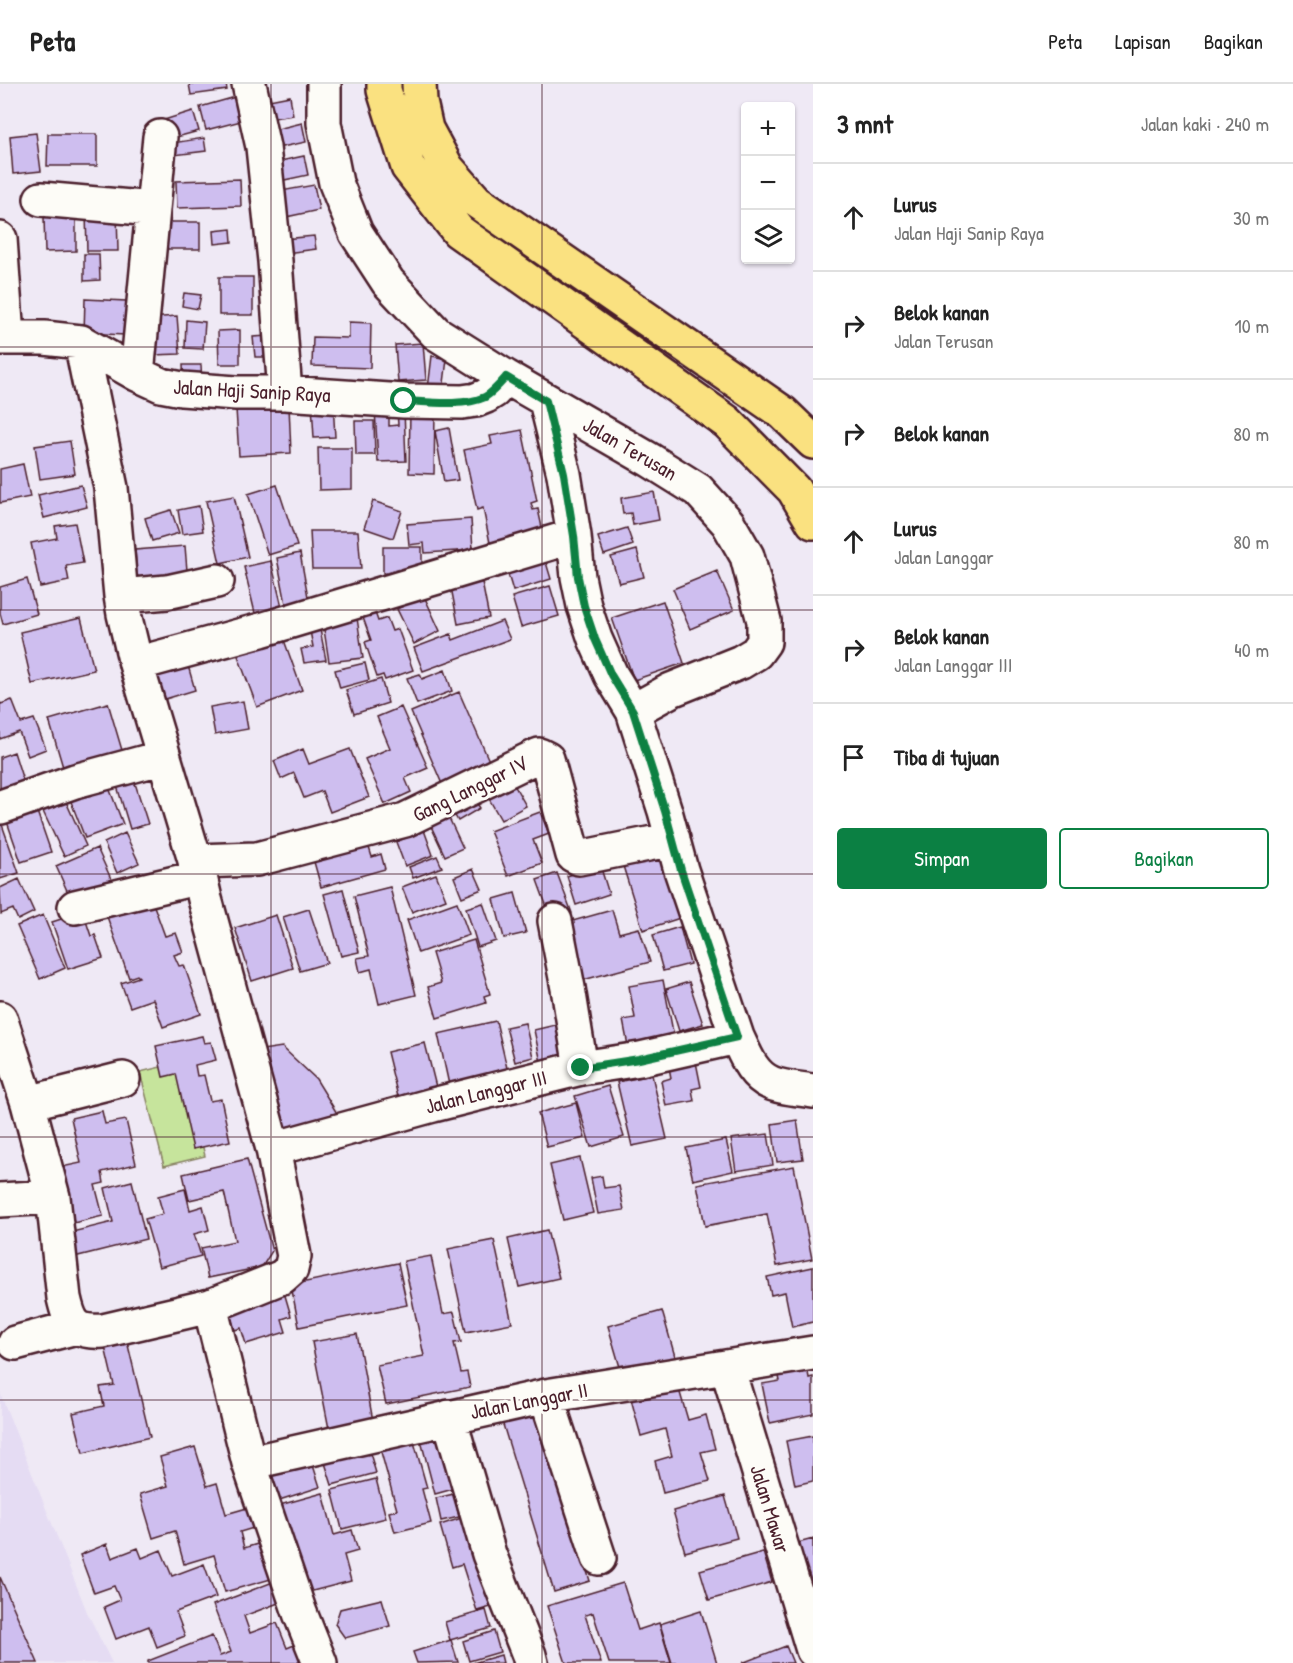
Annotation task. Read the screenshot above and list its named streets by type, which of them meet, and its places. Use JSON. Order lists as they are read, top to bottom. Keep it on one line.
{"streets":{"street":["Jalan Haji Sanip Raya","Jalan Terusan","Gang Langgar IV","Jalan Langgar III","Jalan Langgar II","Jalan Mawar"]},"crossings":[["Jalan Haji Sanip Raya","Jalan Terusan"],["Jalan Langgar II","Jalan Mawar"]],"page":{"header":"Peta","nav":["Peta","Lapisan","Bagikan"],"heading":["3 mnt","Jalan kaki · 240 m"],"map_buttons":["+","−"],"list":[["Lurus","Jalan Haji Sanip Raya","30 m"],["Belok kanan","Jalan Terusan","10 m"],["Belok kanan","80 m"],["Lurus","Jalan Langgar","80 m"],["Belok kanan","Jalan Langgar III","40 m"],"Tiba di tujuan"],"buttons":["Simpan","Bagikan"]}}
